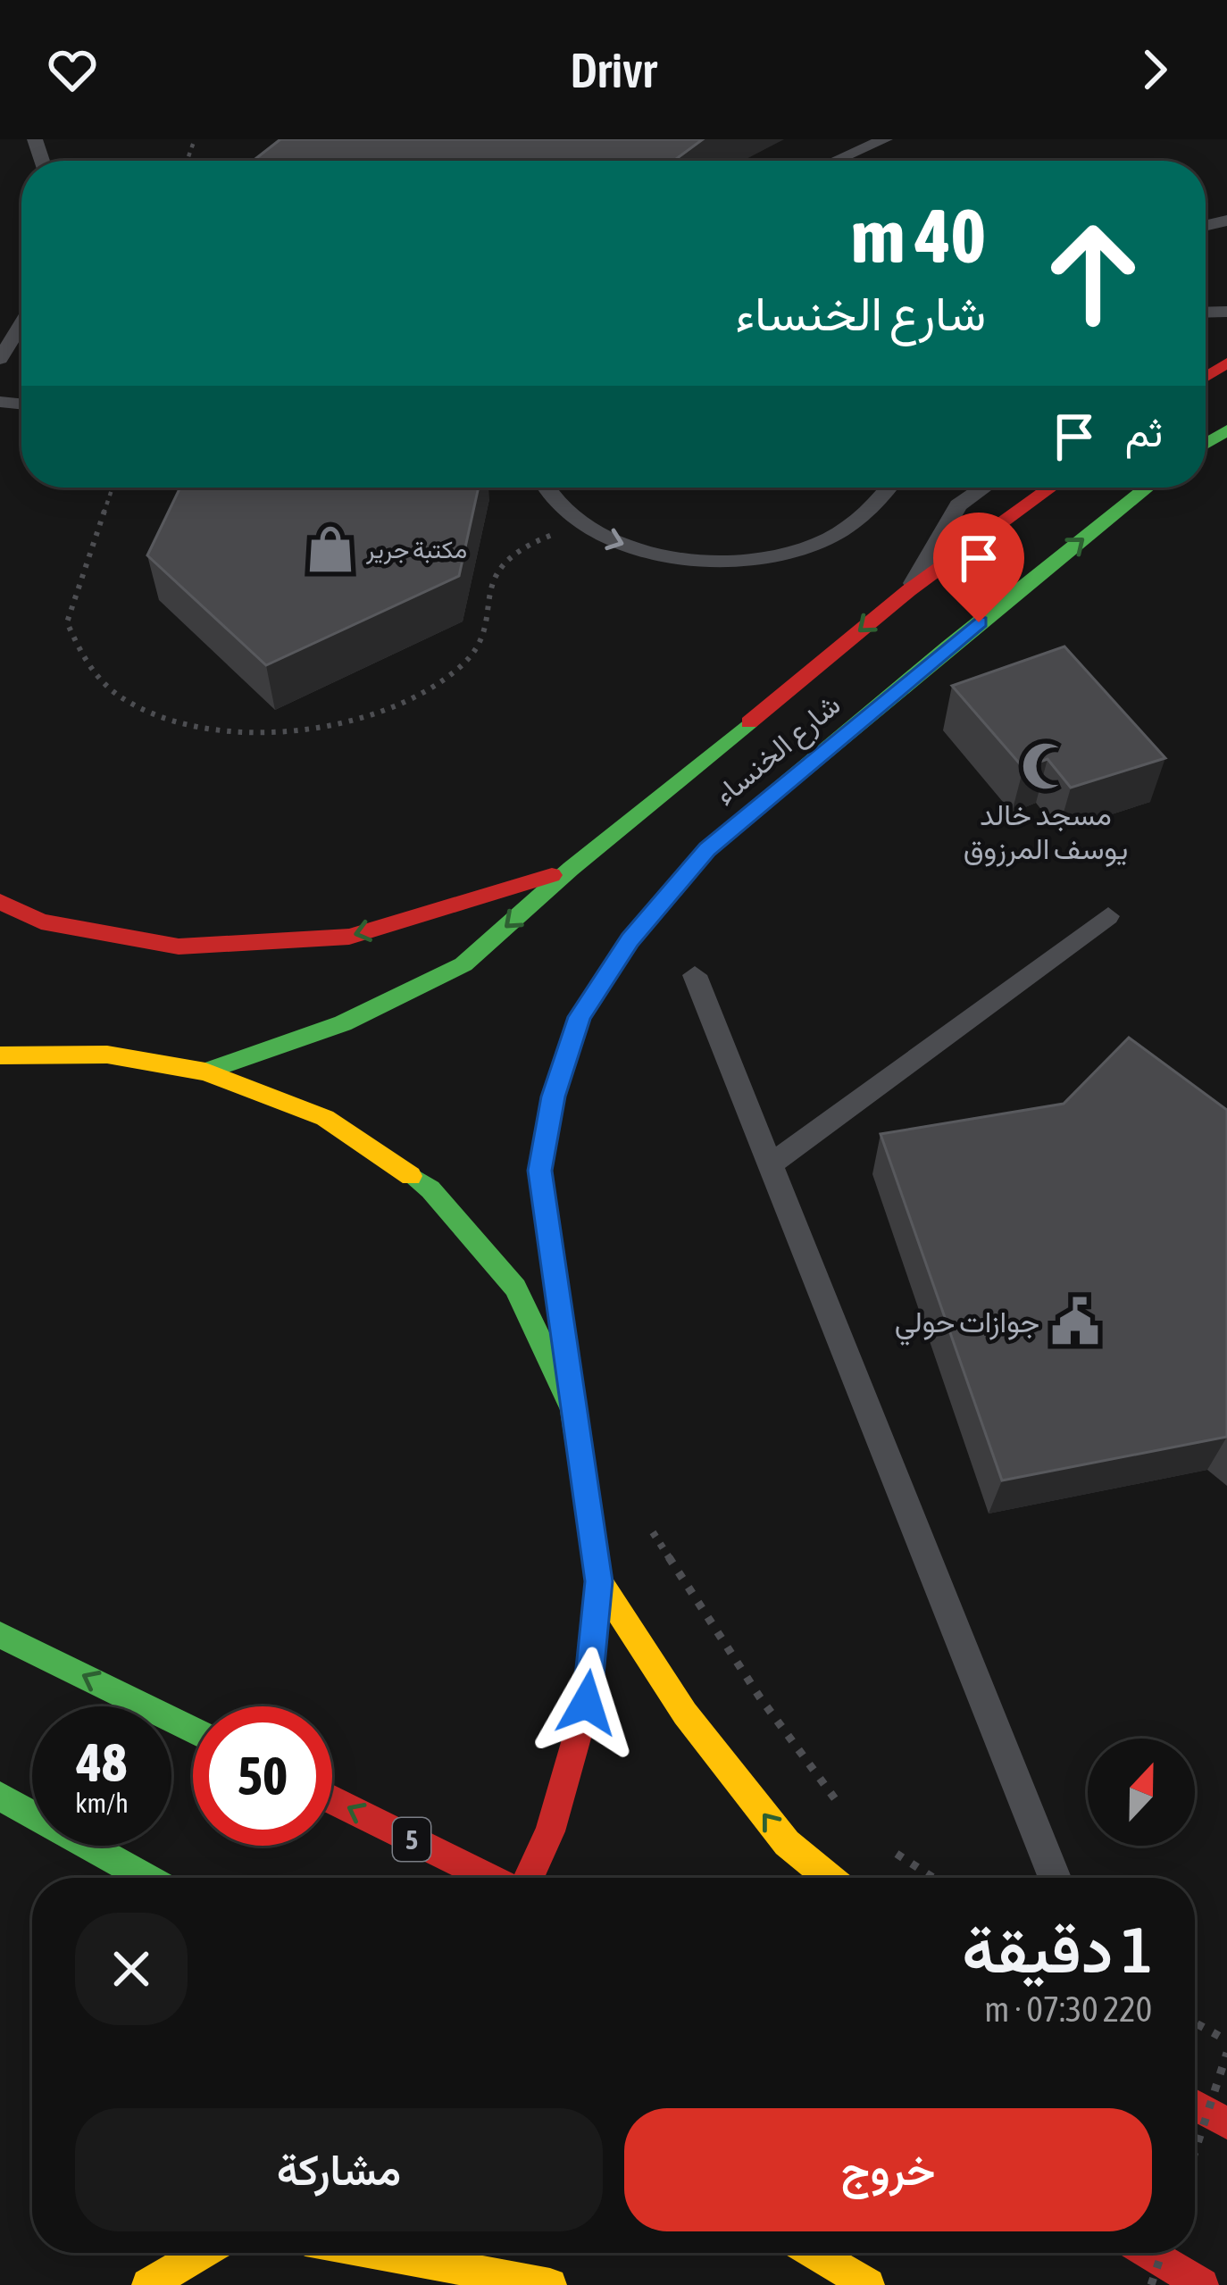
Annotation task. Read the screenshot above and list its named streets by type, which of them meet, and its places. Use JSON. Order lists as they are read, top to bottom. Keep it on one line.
{"streets":{"main road":["شارع الخنساء","5"]},"places":{"shop":["مكتبة جرير"],"mosque":["مسجد خالد يوسف المرزوق"],"public building":["جوازات حولي"]},"north":"top","page":{"header":"Drivr","turn":["40 m","شارع الخنساء"],"then":"ثم","speed":"48 km/h","limit":"50","heading":["1 دقيقة","220 m · 07:30"],"buttons":["خروج","مشاركة"]}}
